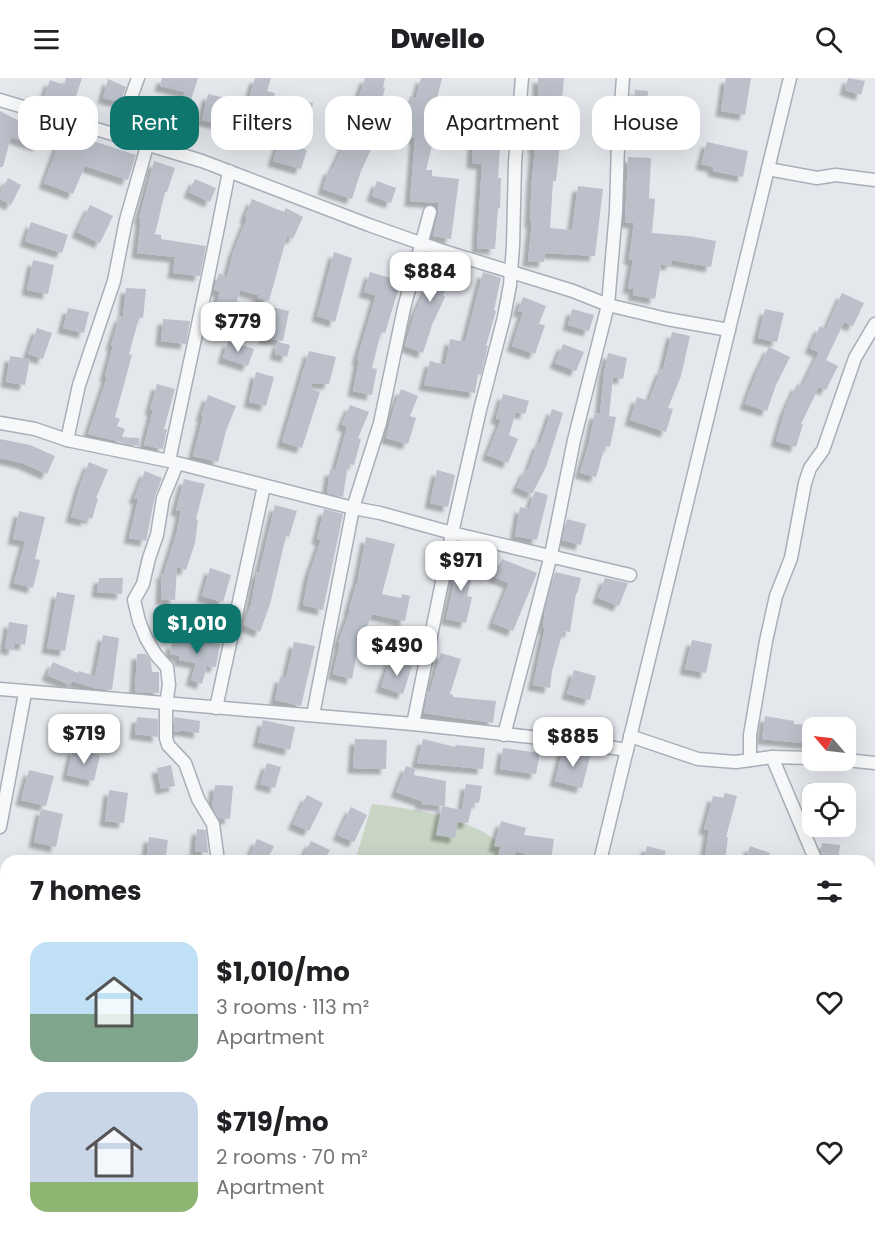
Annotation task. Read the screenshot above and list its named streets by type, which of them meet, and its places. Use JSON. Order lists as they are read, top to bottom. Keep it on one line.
{"north":"top left","page":{"header":"Dwello","chip":["Buy","Rent","Filters","New","Apartment","House"],"price":["$884","$779","$971","$1,010","$490","$719","$885"],"heading":"7 homes","list":[{"name":"$1,010/mo","note":"3 rooms · 113 m² · Apartment"},{"name":"$719/mo","note":"2 rooms · 70 m² · Apartment"}]}}
